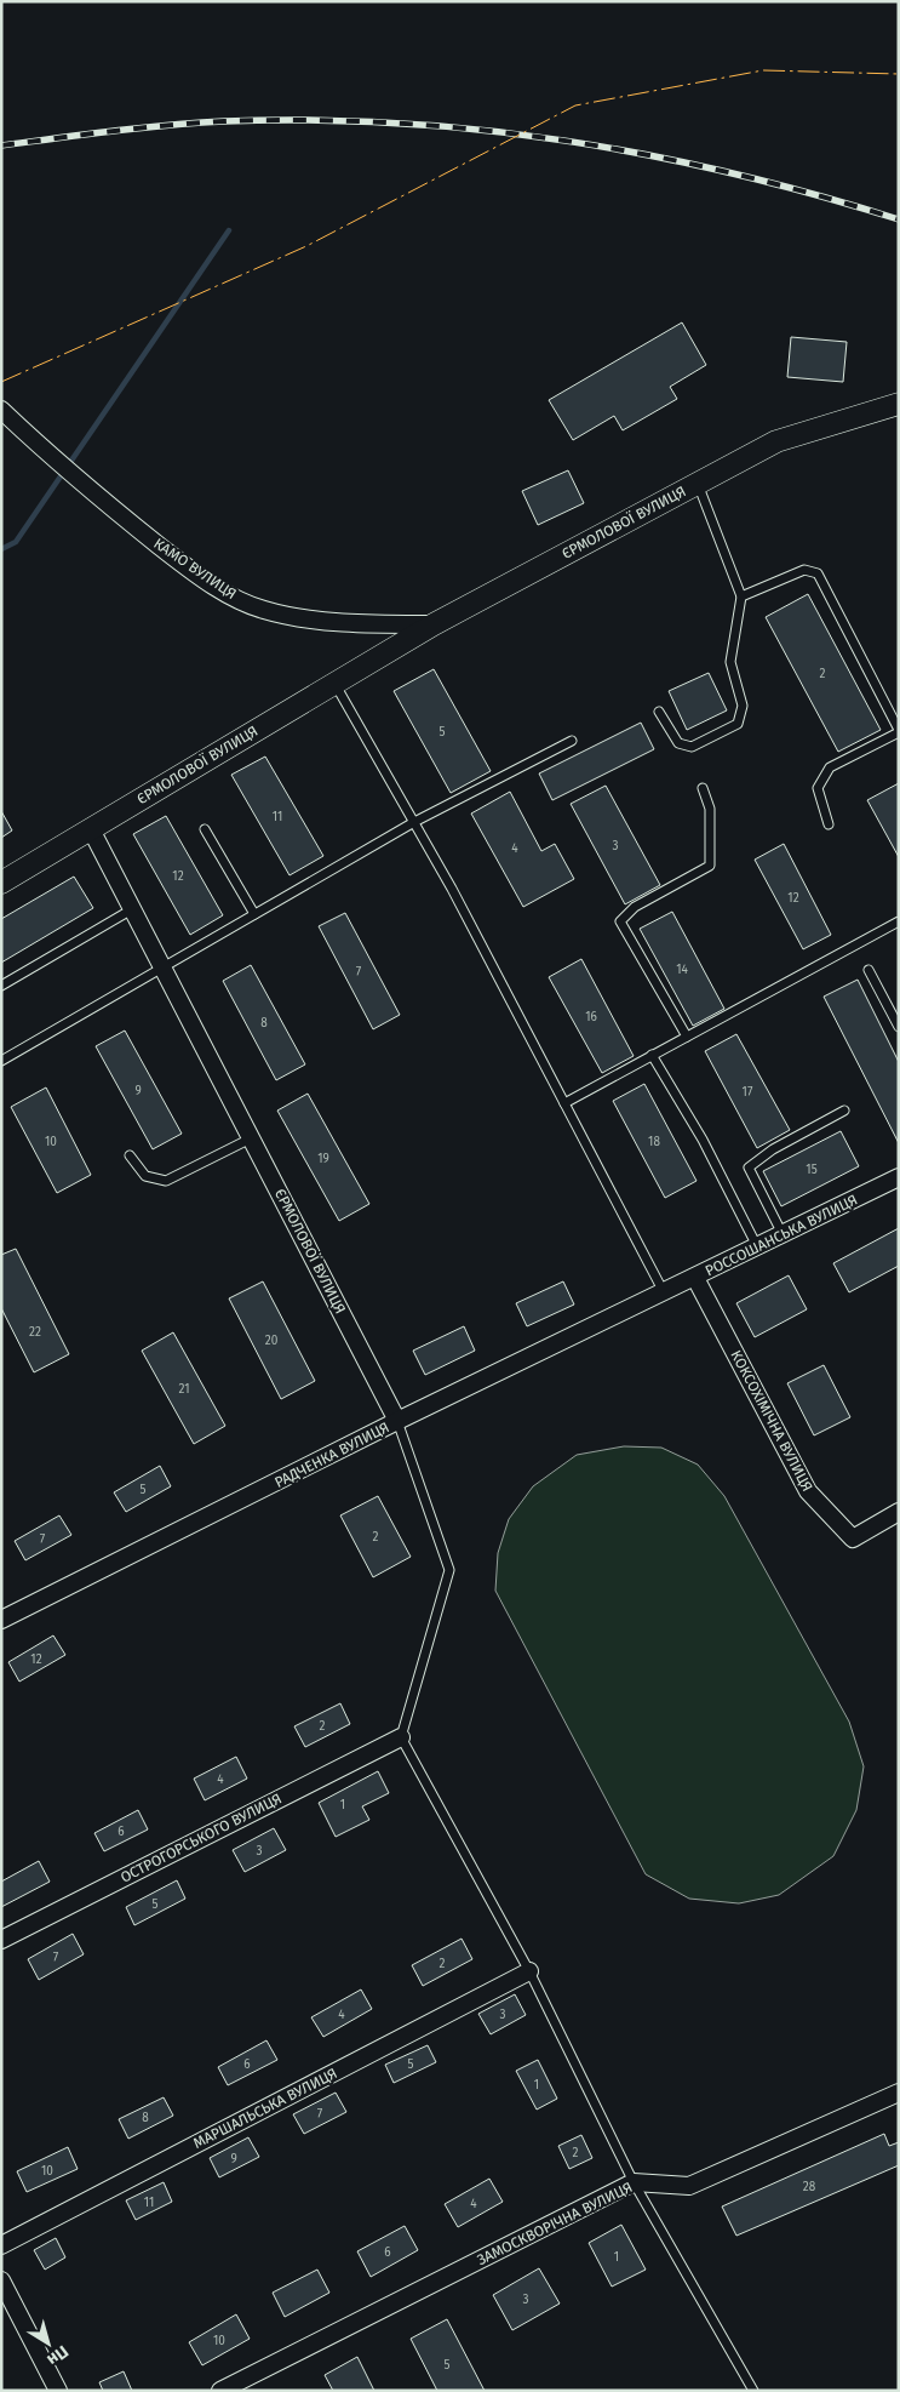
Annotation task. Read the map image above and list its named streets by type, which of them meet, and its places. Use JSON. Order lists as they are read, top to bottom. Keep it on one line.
{"streets":{"street":["ЄРМОЛОВОЇ ВУЛИЦЯ","КАМО ВУЛИЦЯ","РОССОШАНСЬКА ВУЛИЦЯ","КОКСОХІМІЧНА ВУЛИЦЯ","РАДЧЕНКА ВУЛИЦЯ","ОСТРОГОРСЬКОГО ВУЛИЦЯ","МАРШАЛЬСЬКА ВУЛИЦЯ","ЗАМОСКВОРІЧНА ВУЛИЦЯ"]},"crossings":[["ЄРМОЛОВОЇ ВУЛИЦЯ","КАМО ВУЛИЦЯ"],["ЄРМОЛОВОЇ ВУЛИЦЯ","РАДЧЕНКА ВУЛИЦЯ"],["РОССОШАНСЬКА ВУЛИЦЯ","КОКСОХІМІЧНА ВУЛИЦЯ"],["РОССОШАНСЬКА ВУЛИЦЯ","РАДЧЕНКА ВУЛИЦЯ"]],"house_numbers":["2","5","11","3","4","12","12","14","7","16","8","9","17","10","18","19","15","22","20","21","5","2","7","12","2","4","1","6","3","5","7","2","4","3","6","5","1","7","8","2","9","10","28","11","4","6","1","3","10","5"],"north":"bottom right"}
